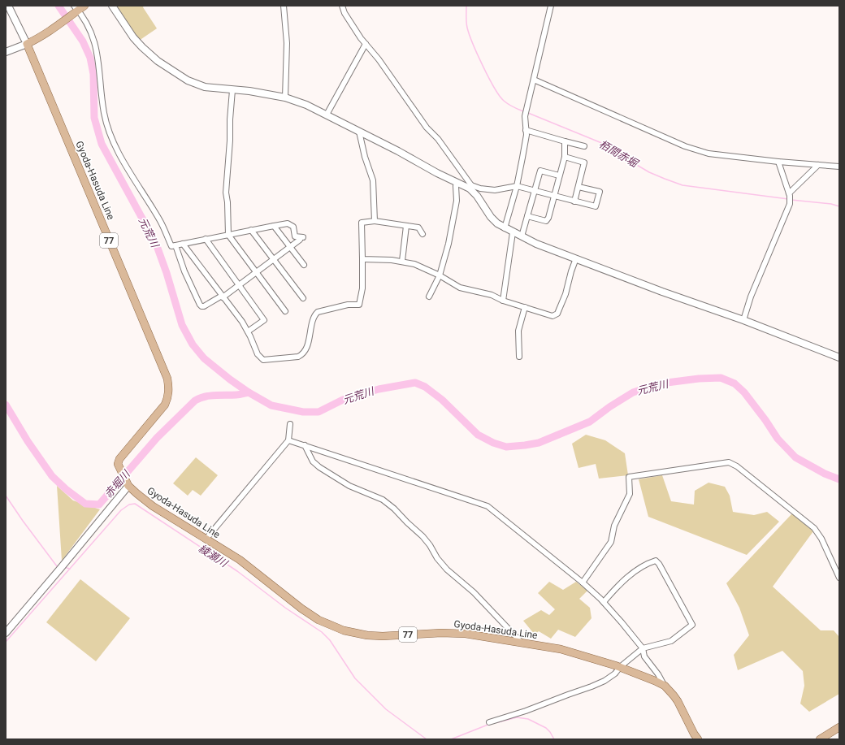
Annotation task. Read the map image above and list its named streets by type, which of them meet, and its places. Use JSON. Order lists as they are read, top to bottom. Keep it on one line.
{"streets":{"main road":["Gyoda-Hasuda Line","77"]},"water":["栢間赤堀","元荒川","赤堀川","綾瀬川"]}
